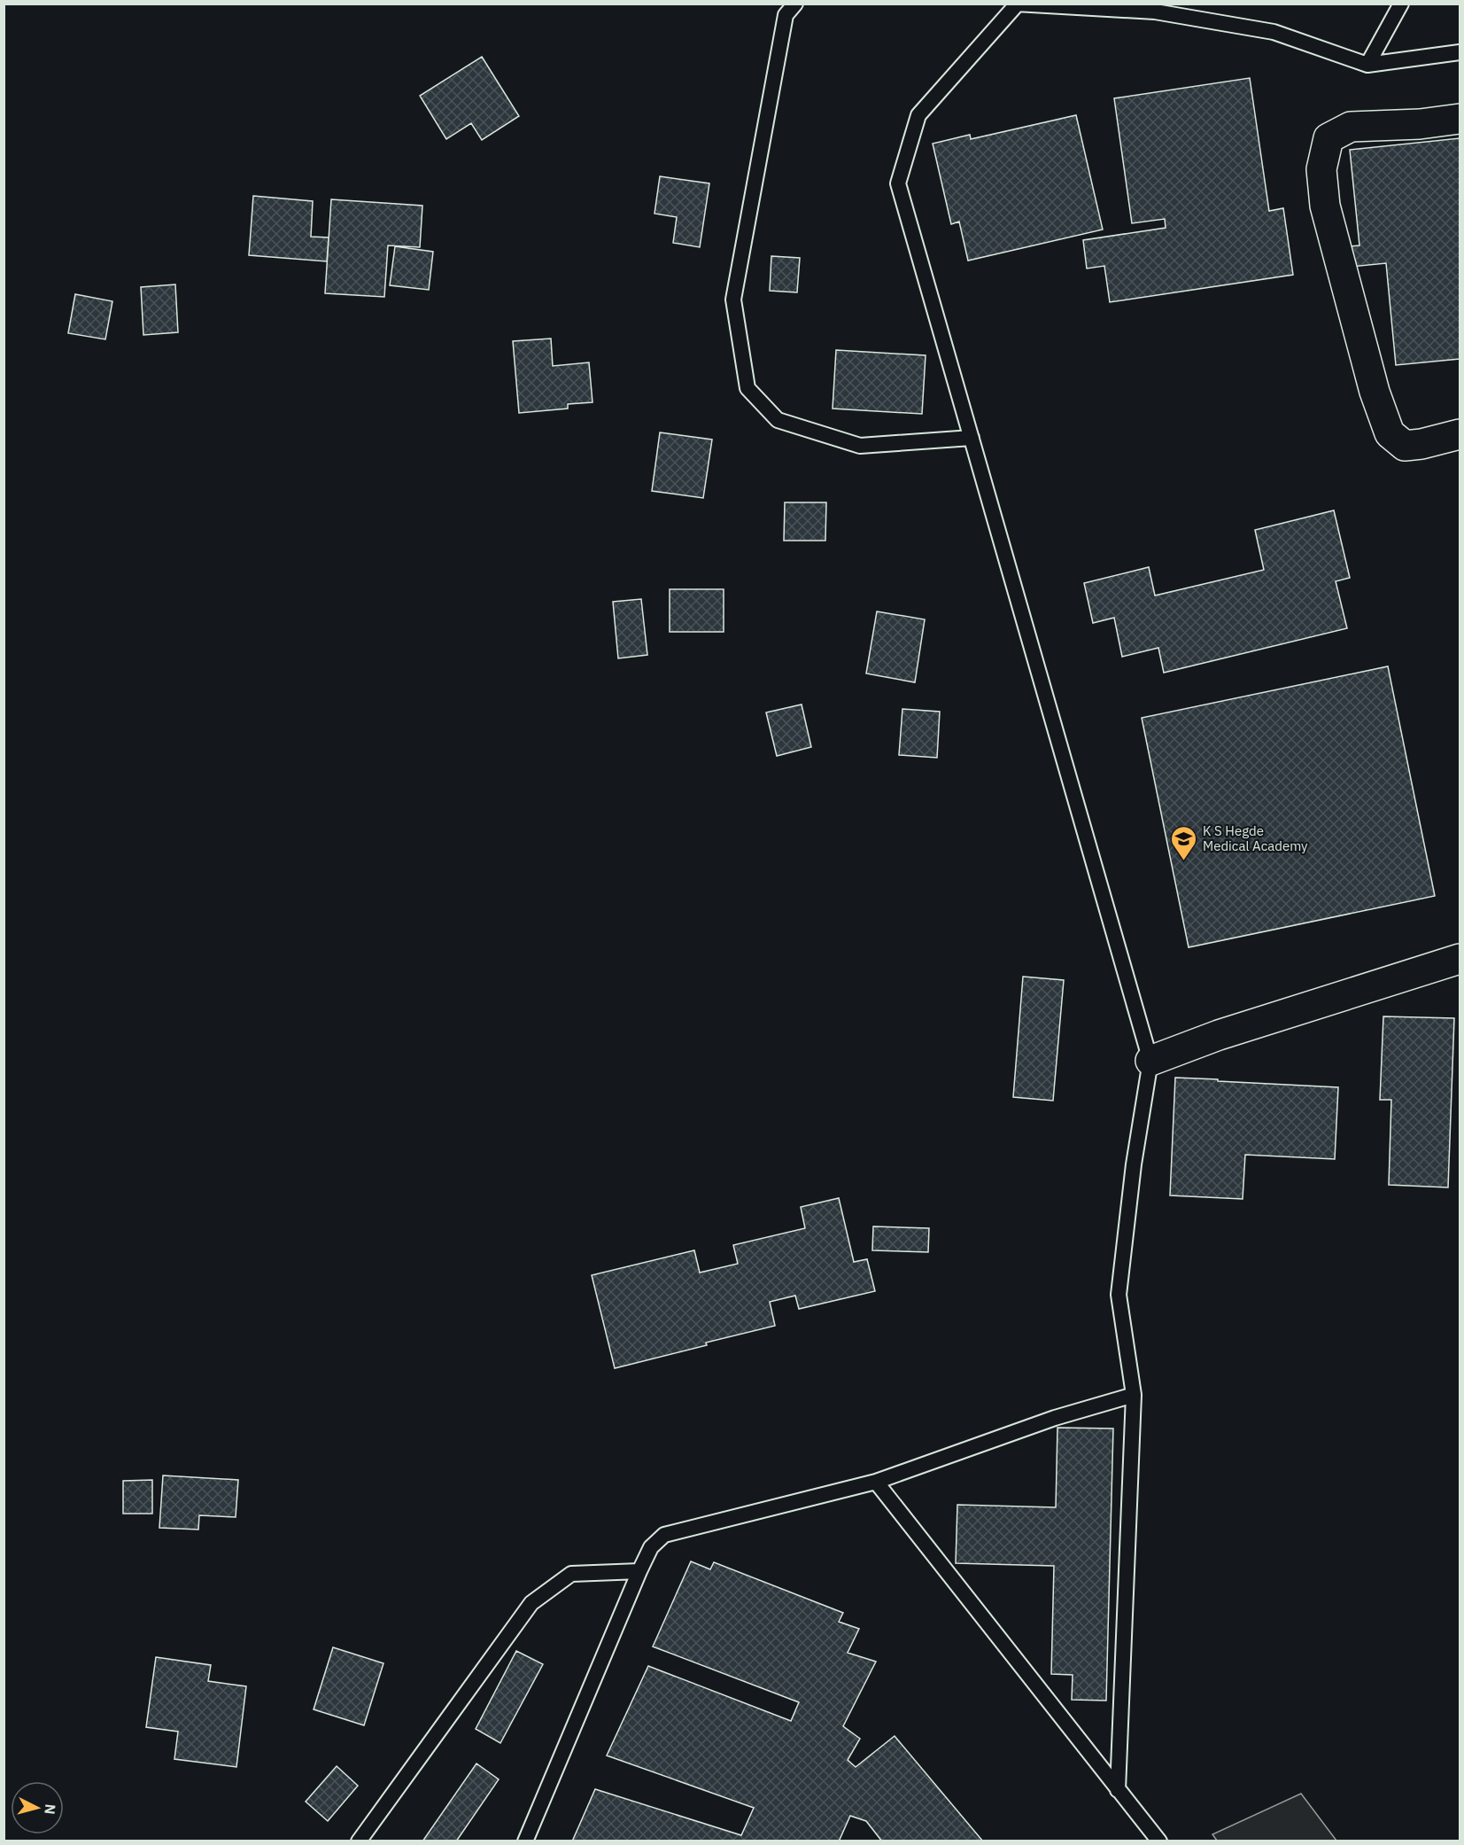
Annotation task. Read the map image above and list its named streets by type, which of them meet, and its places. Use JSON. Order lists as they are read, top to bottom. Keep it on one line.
{"places":{"school or university":["K S Hegde Medical Academy"]},"north":"right"}
